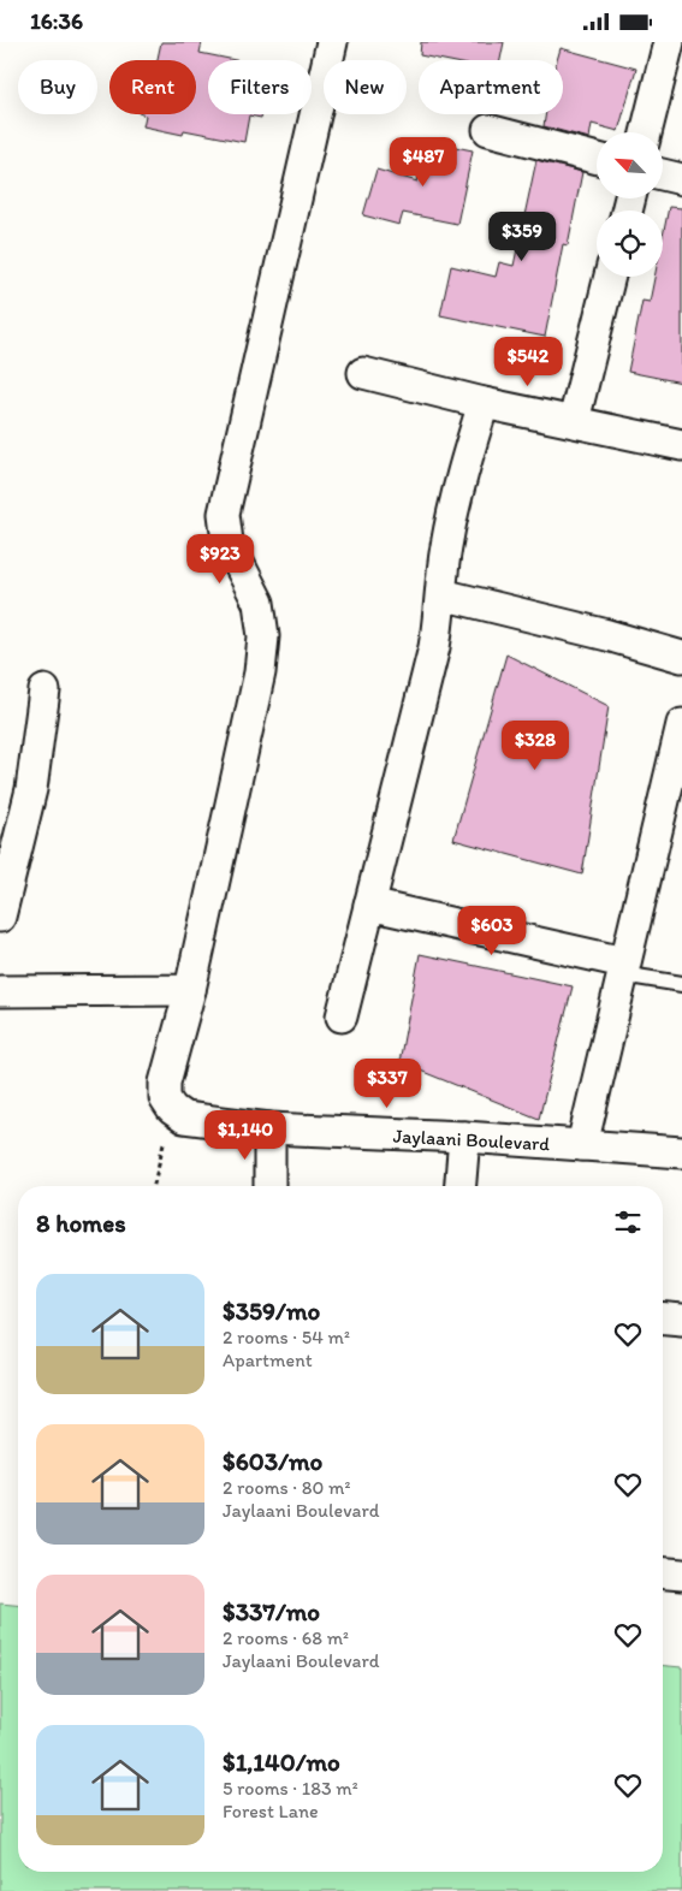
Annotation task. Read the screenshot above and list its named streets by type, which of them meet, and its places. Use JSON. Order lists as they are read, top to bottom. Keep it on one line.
{"streets":{"street":["Jaylaani Boulevard"]},"north":"top left","page":{"status":"16:36","chip":["Buy","Rent","Filters","New","Apartment"],"price":["$487","$359","$542","$923","$328","$603","$337","$1,140"],"heading":"8 homes","list":[{"name":"$359/mo","note":"2 rooms · 54 m² · Apartment"},{"name":"$603/mo","note":"2 rooms · 80 m² · Jaylaani Boulevard"},{"name":"$337/mo","note":"2 rooms · 68 m² · Jaylaani Boulevard"},{"name":"$1,140/mo","note":"5 rooms · 183 m² · Forest Lane"}]}}
